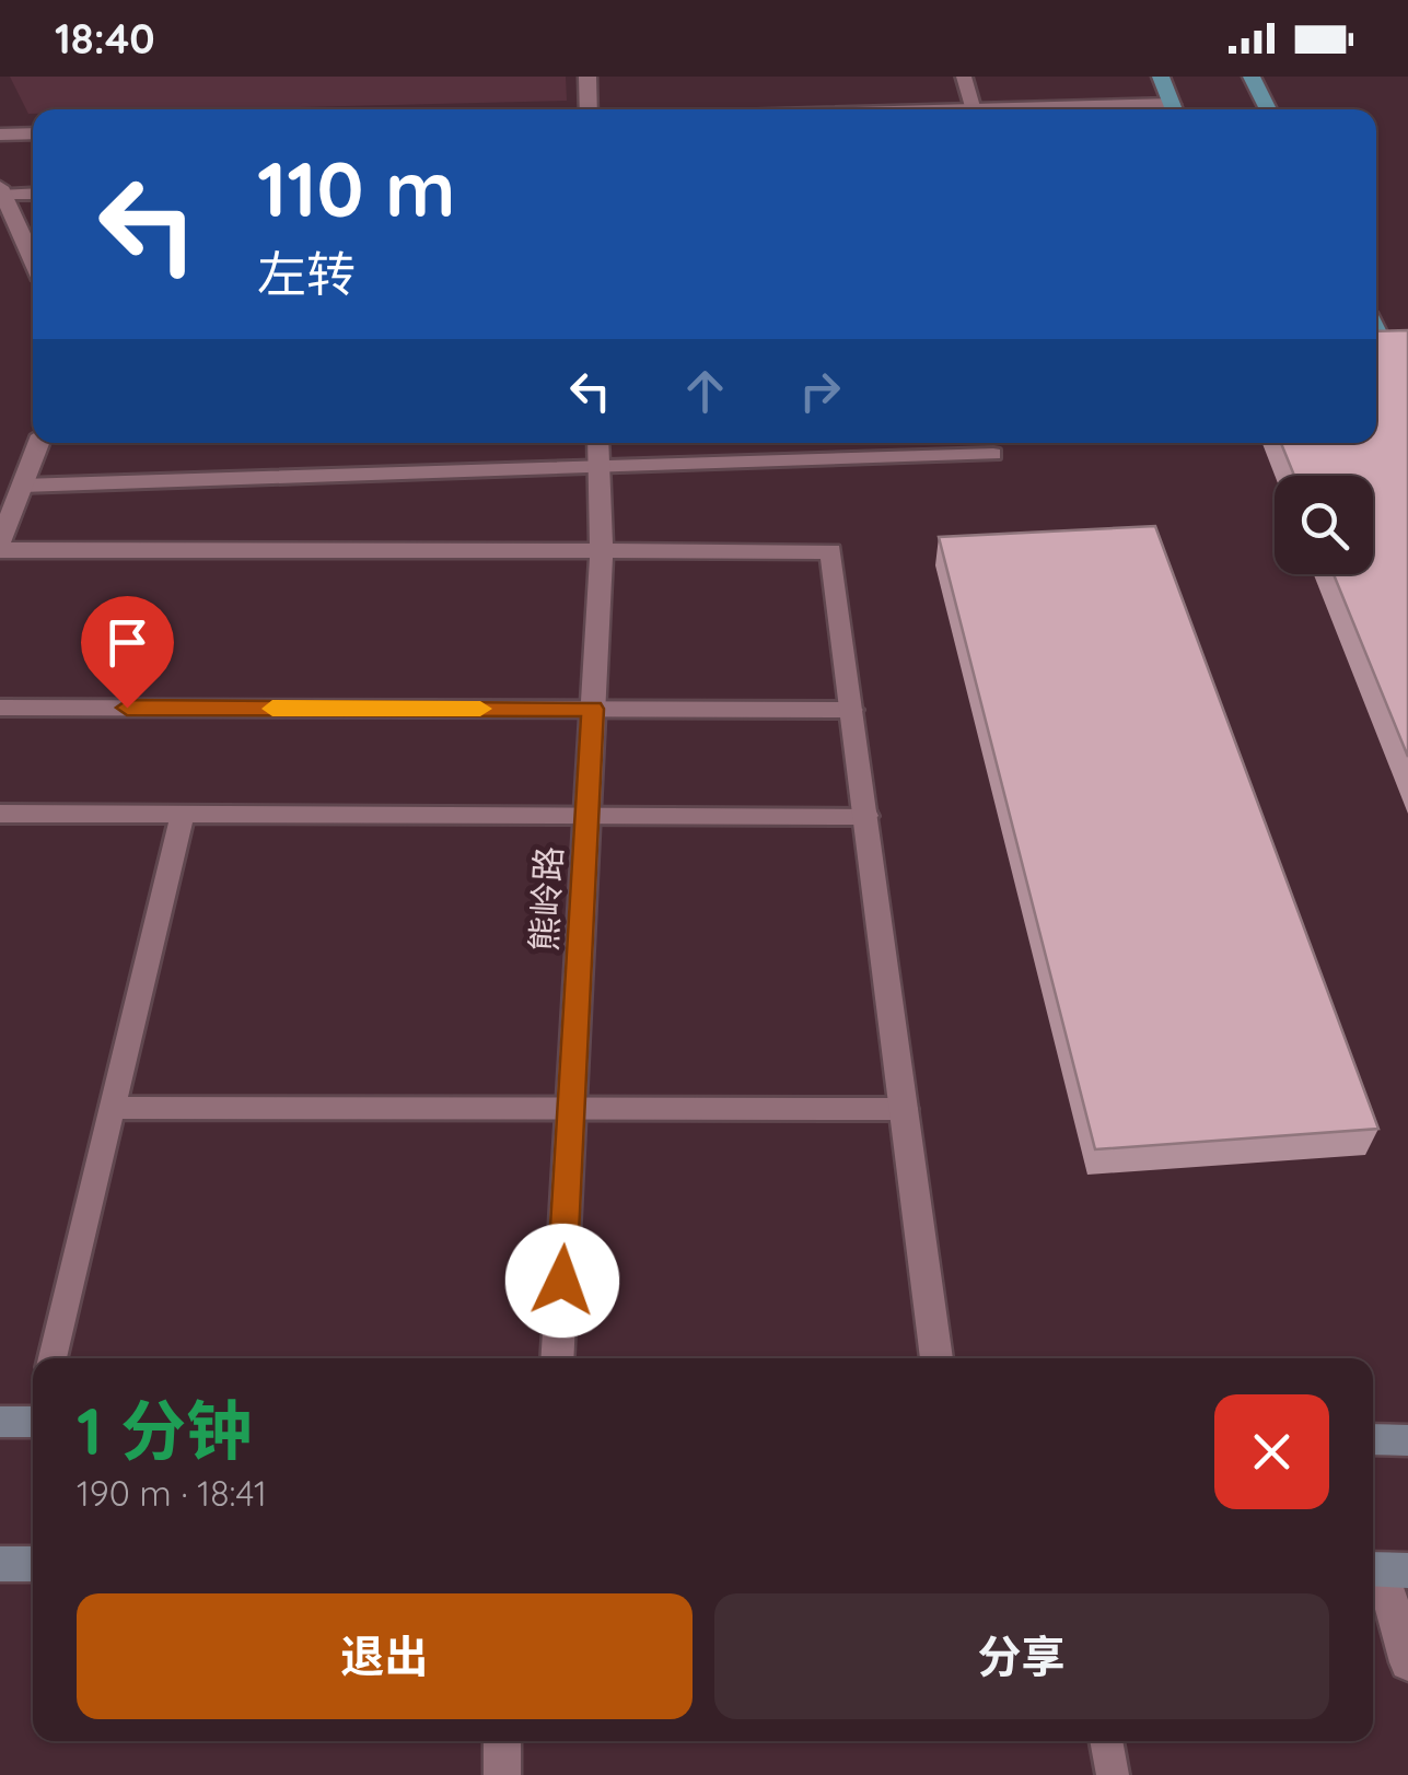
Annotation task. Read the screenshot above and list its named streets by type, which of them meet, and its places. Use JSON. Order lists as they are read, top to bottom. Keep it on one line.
{"streets":{"street":["熊岭路"]},"page":{"status":"18:40","turn":["110 m","左转"],"heading":["1 分钟","190 m · 18:41"],"buttons":["退出","分享"]}}
